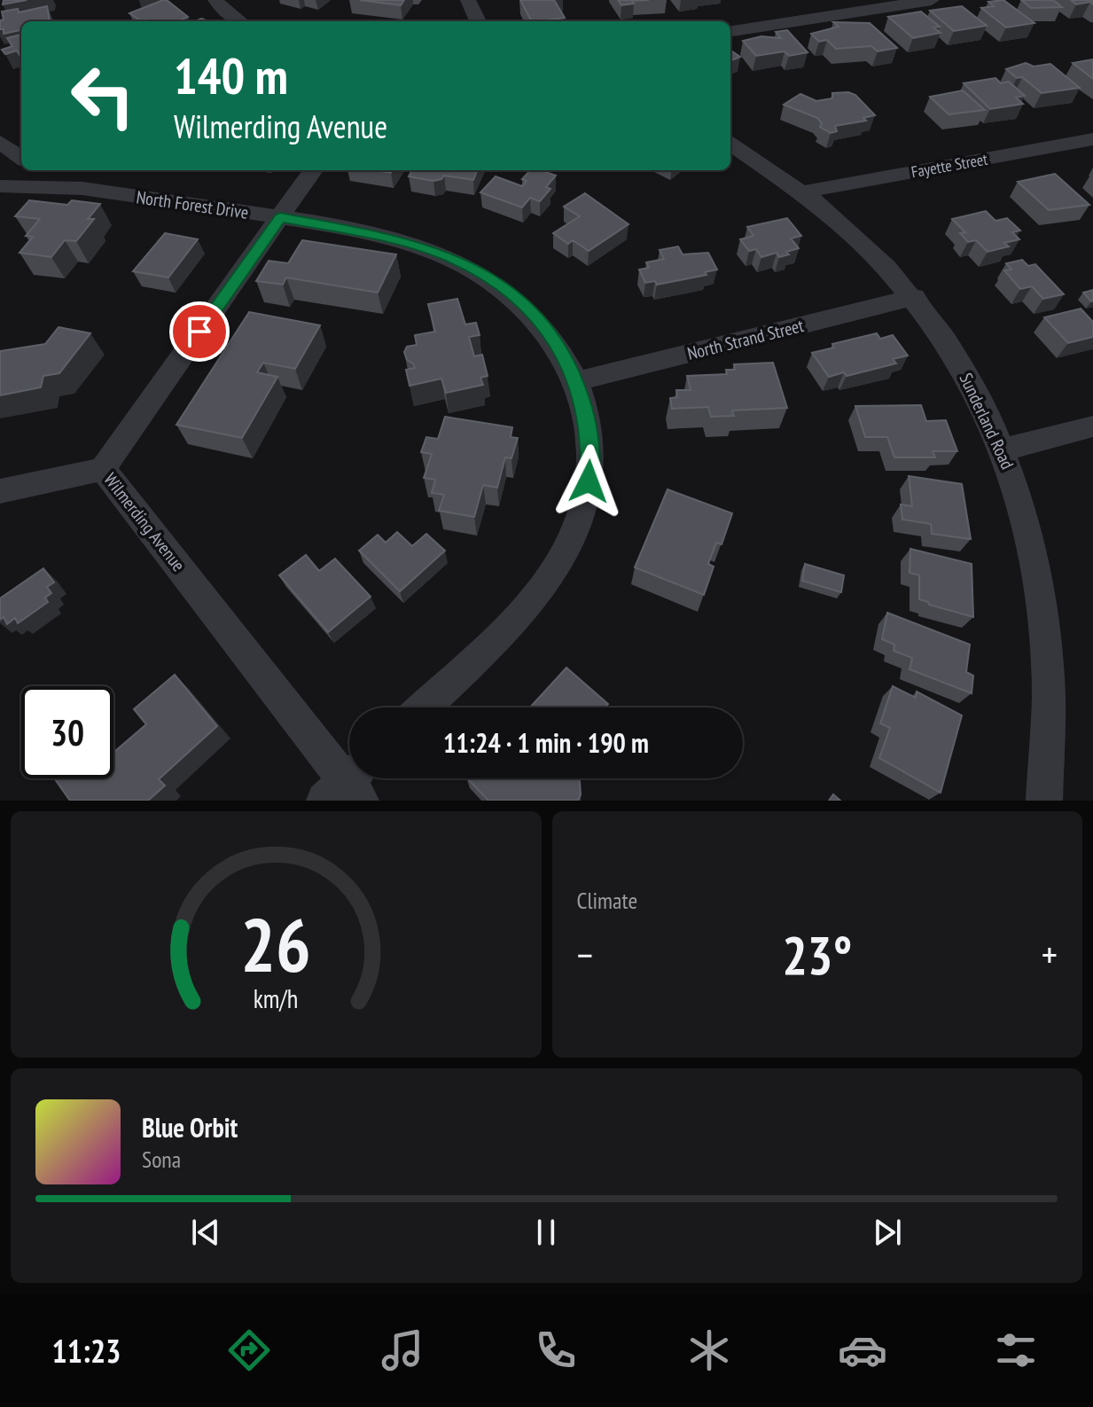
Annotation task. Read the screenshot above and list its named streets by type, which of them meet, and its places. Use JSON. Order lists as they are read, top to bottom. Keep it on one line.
{"streets":{"street":["Fayette Street","North Forest Drive","North Strand Street","Sunderland Road","Wilmerding Avenue"]},"crossings":[["Fayette Street","Sunderland Road"],["North Forest Drive","North Strand Street"],["North Forest Drive","Wilmerding Avenue"],["North Strand Street","Sunderland Road"]],"page":{"turn":["140 m","Wilmerding Avenue"],"limit":"30","trip":"11:24 · 1 min · 190 m","tile":"Climate","heat":["−","23°","+"],"song":["Blue Orbit","Sona"],"tabs":"11:23","gauge":["26","km/h"]}}
